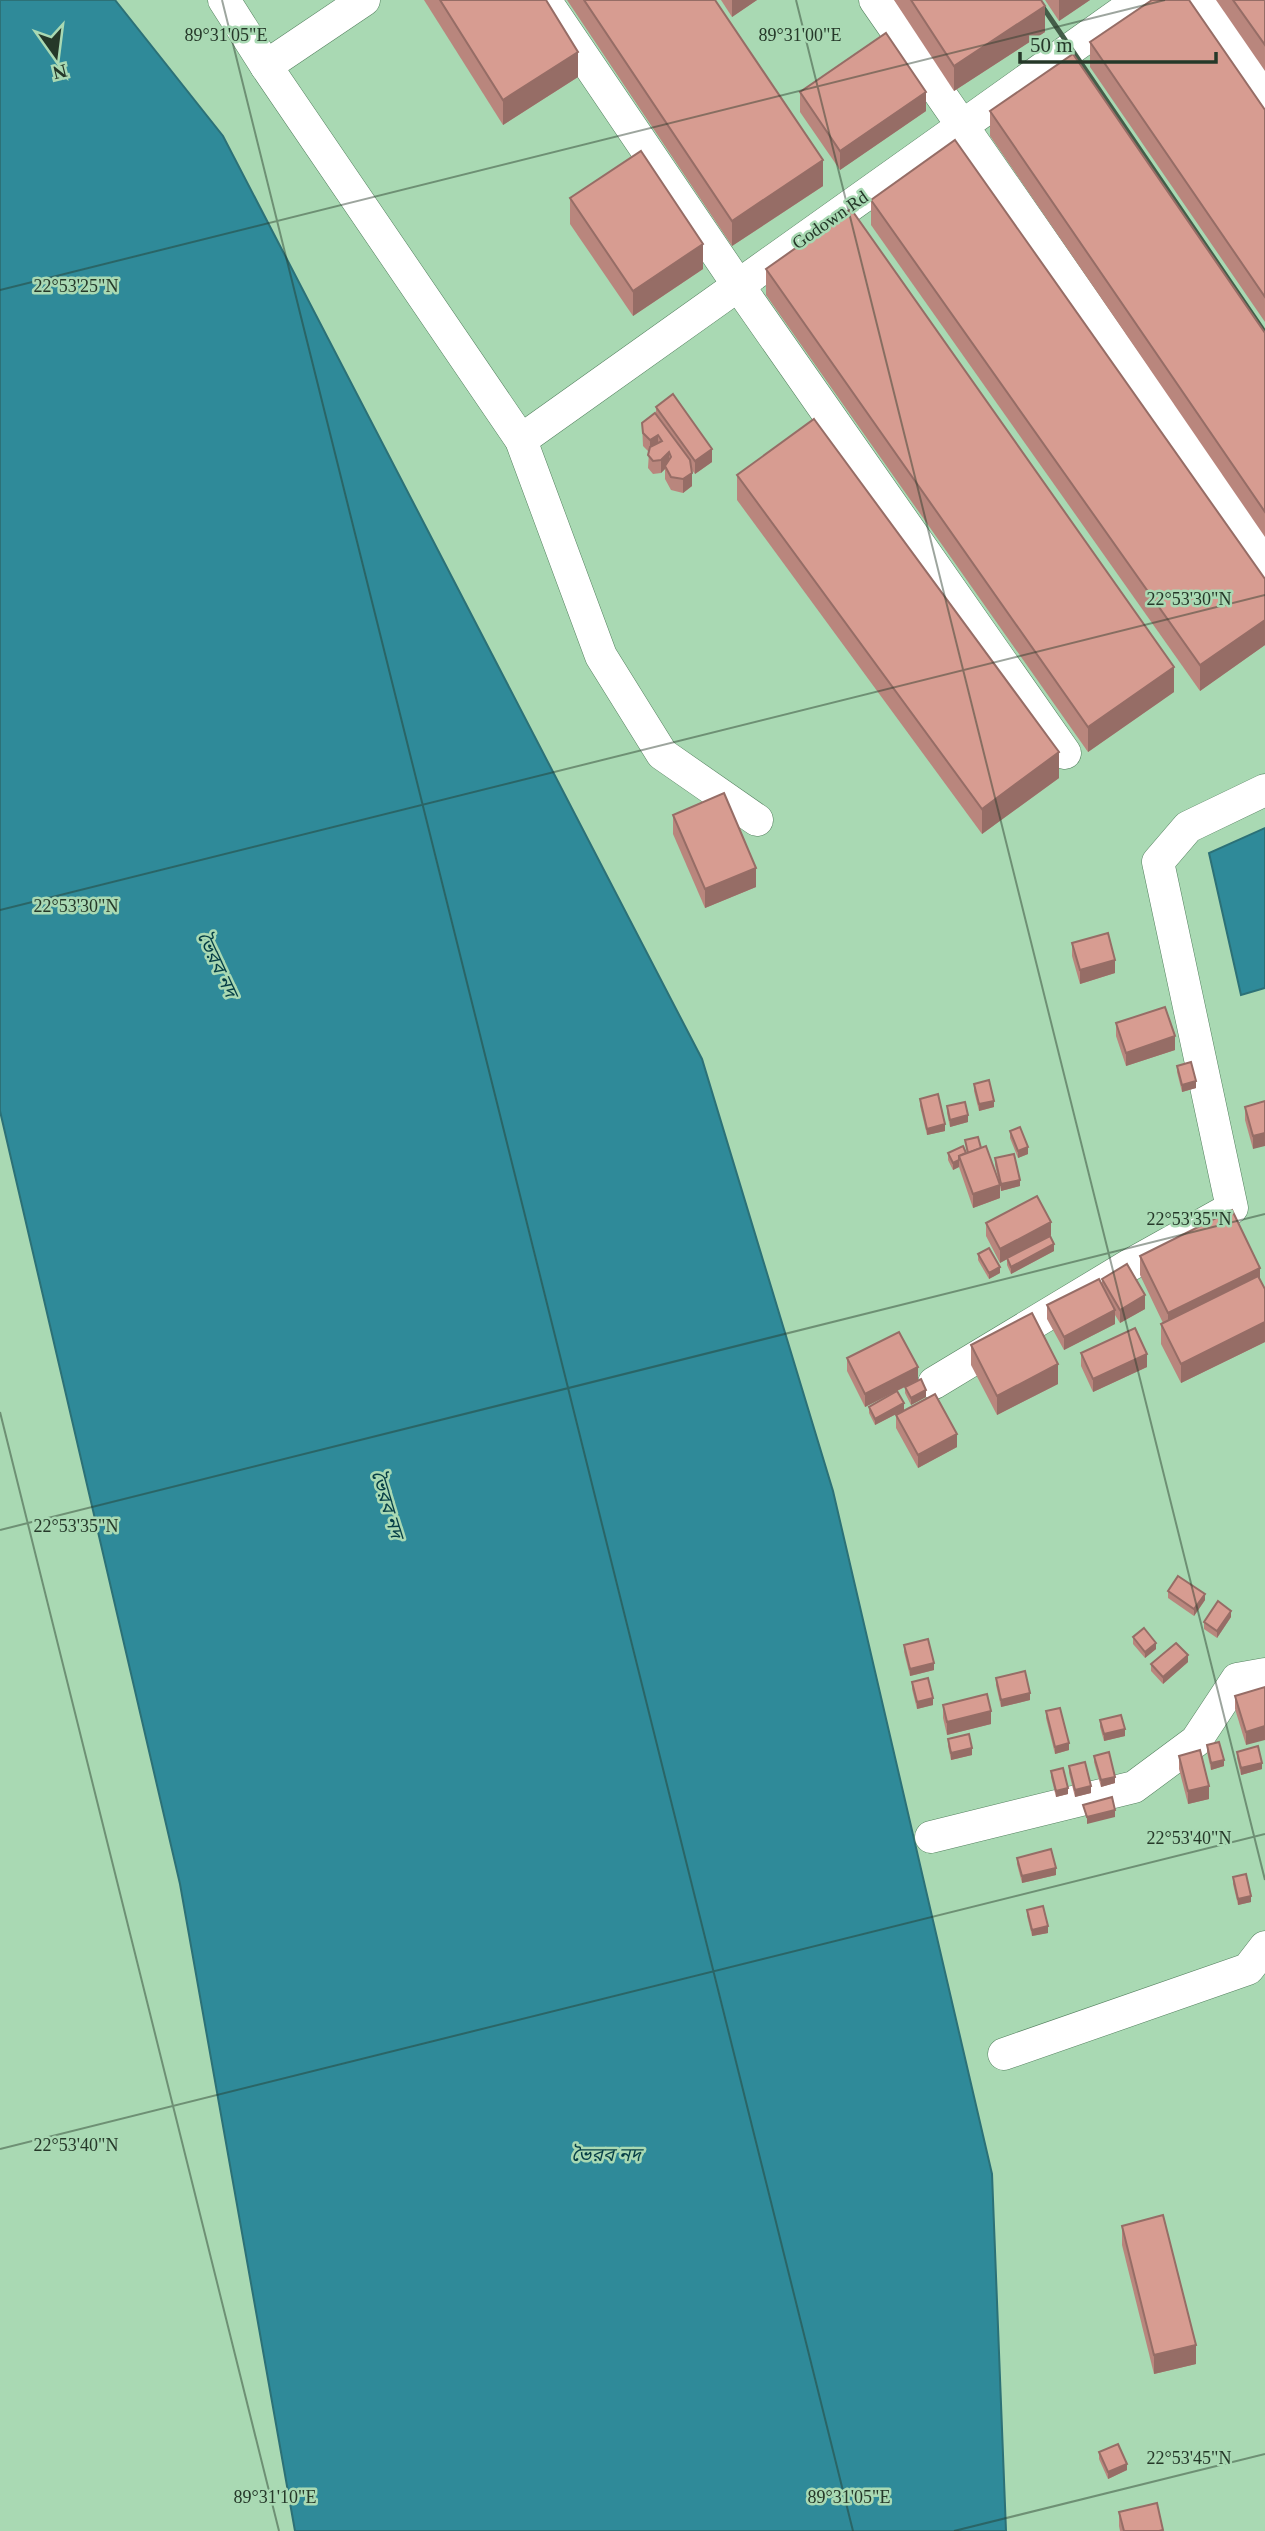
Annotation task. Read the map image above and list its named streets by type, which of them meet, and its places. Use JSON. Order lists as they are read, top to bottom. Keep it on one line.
{"streets":{"street":["Godown Rd"]},"water":["ভৈরব নদ"],"scale_bar":"50 m","north":"bottom","coordinates":["89°31'05\"E","89°31'00\"E","22°53'25\"N","22°53'30\"N","22°53'35\"N","22°53'40\"N","22°53'45\"N","89°31'10\"E"]}
